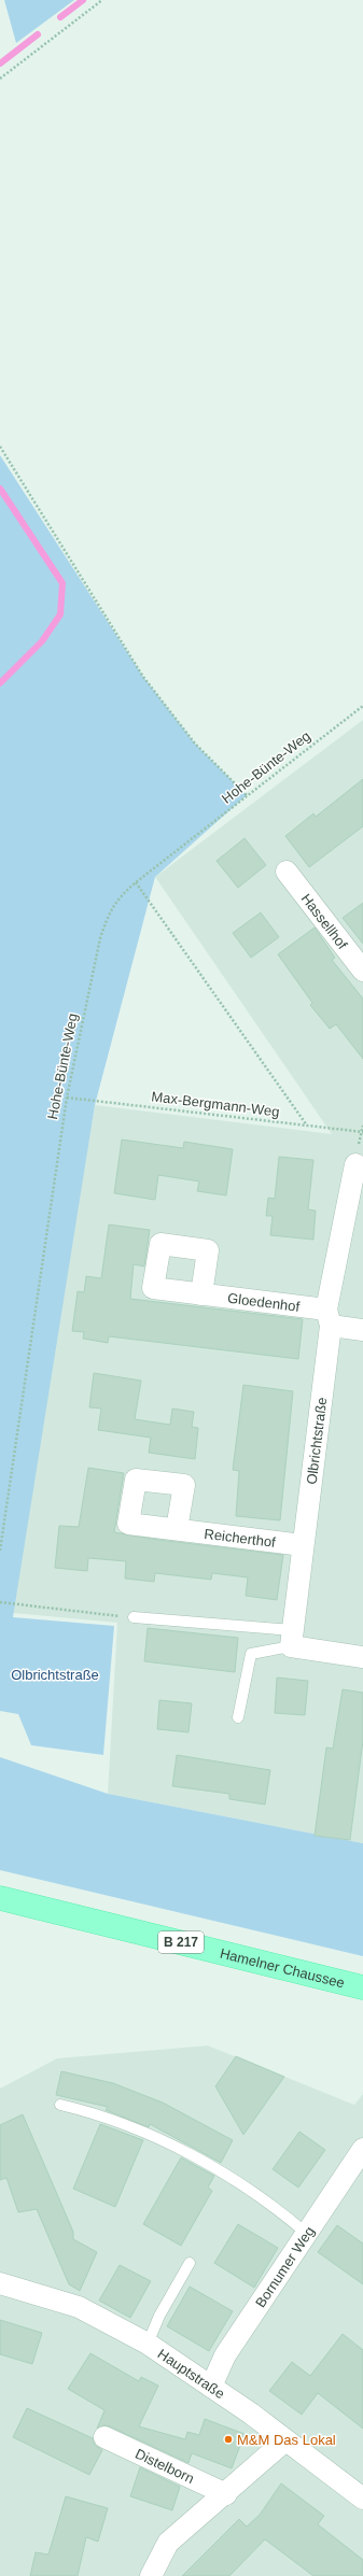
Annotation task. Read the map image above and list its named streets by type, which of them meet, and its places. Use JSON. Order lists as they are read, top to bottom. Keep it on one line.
{"streets":{"main road":["B 217","Hamelner Chaussee"],"street":["Hassellhof","Gloedenhof","Olbrichtstraße","Reicherthof","Bornumer Weg","Hauptstraße","Distelborn"],"path":["Hohe-Bünte-Weg","Max-Bergmann-Weg"]},"crossings":[["Hohe-Bünte-Weg","Max-Bergmann-Weg"],["Gloedenhof","Olbrichtstraße"],["Olbrichtstraße","Reicherthof"],["Bornumer Weg","Hauptstraße"]],"parks":["Olbrichtstraße"],"places":["M&M Das Lokal"]}
